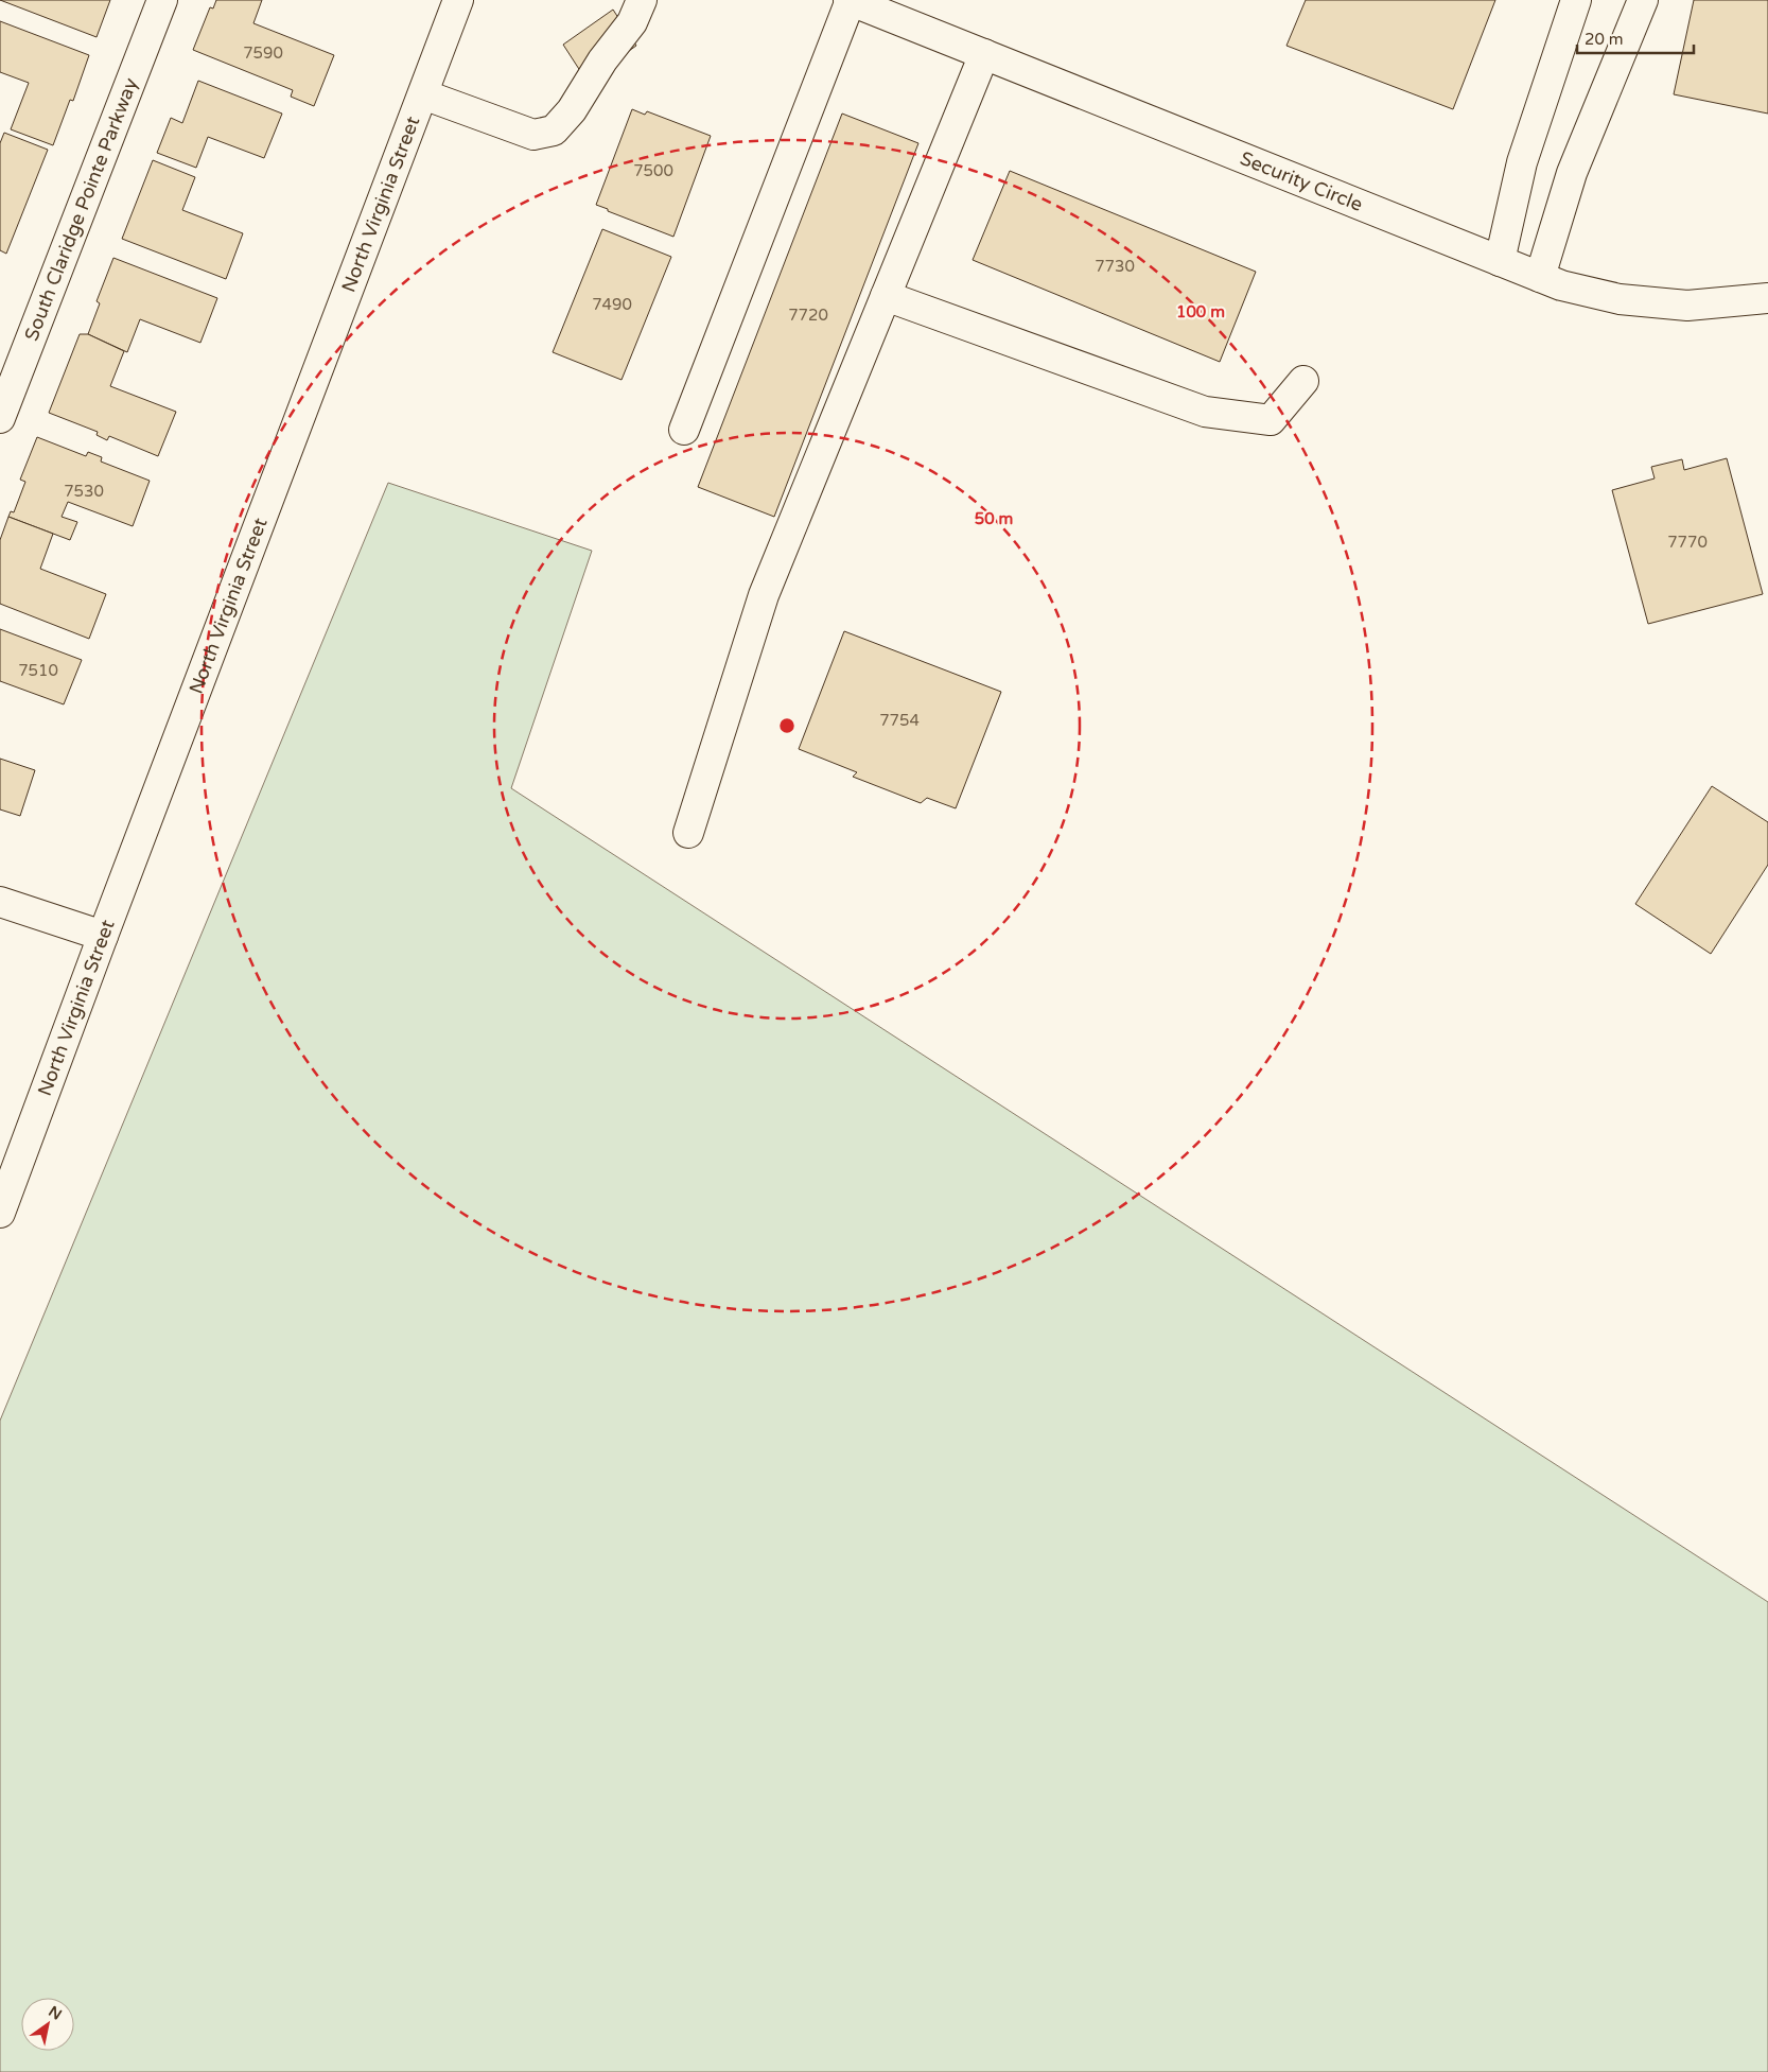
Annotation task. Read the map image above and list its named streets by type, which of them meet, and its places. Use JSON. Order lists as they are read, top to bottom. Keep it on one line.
{"streets":{"main road":["Security Circle","North Virginia Street","South Claridge Pointe Parkway"]},"house_numbers":["7590","7500","7730","7490","7720","7530","7770","7510","7754"],"scale_bar":"20 m","north":"top right","rings":["100 m","50 m"]}
